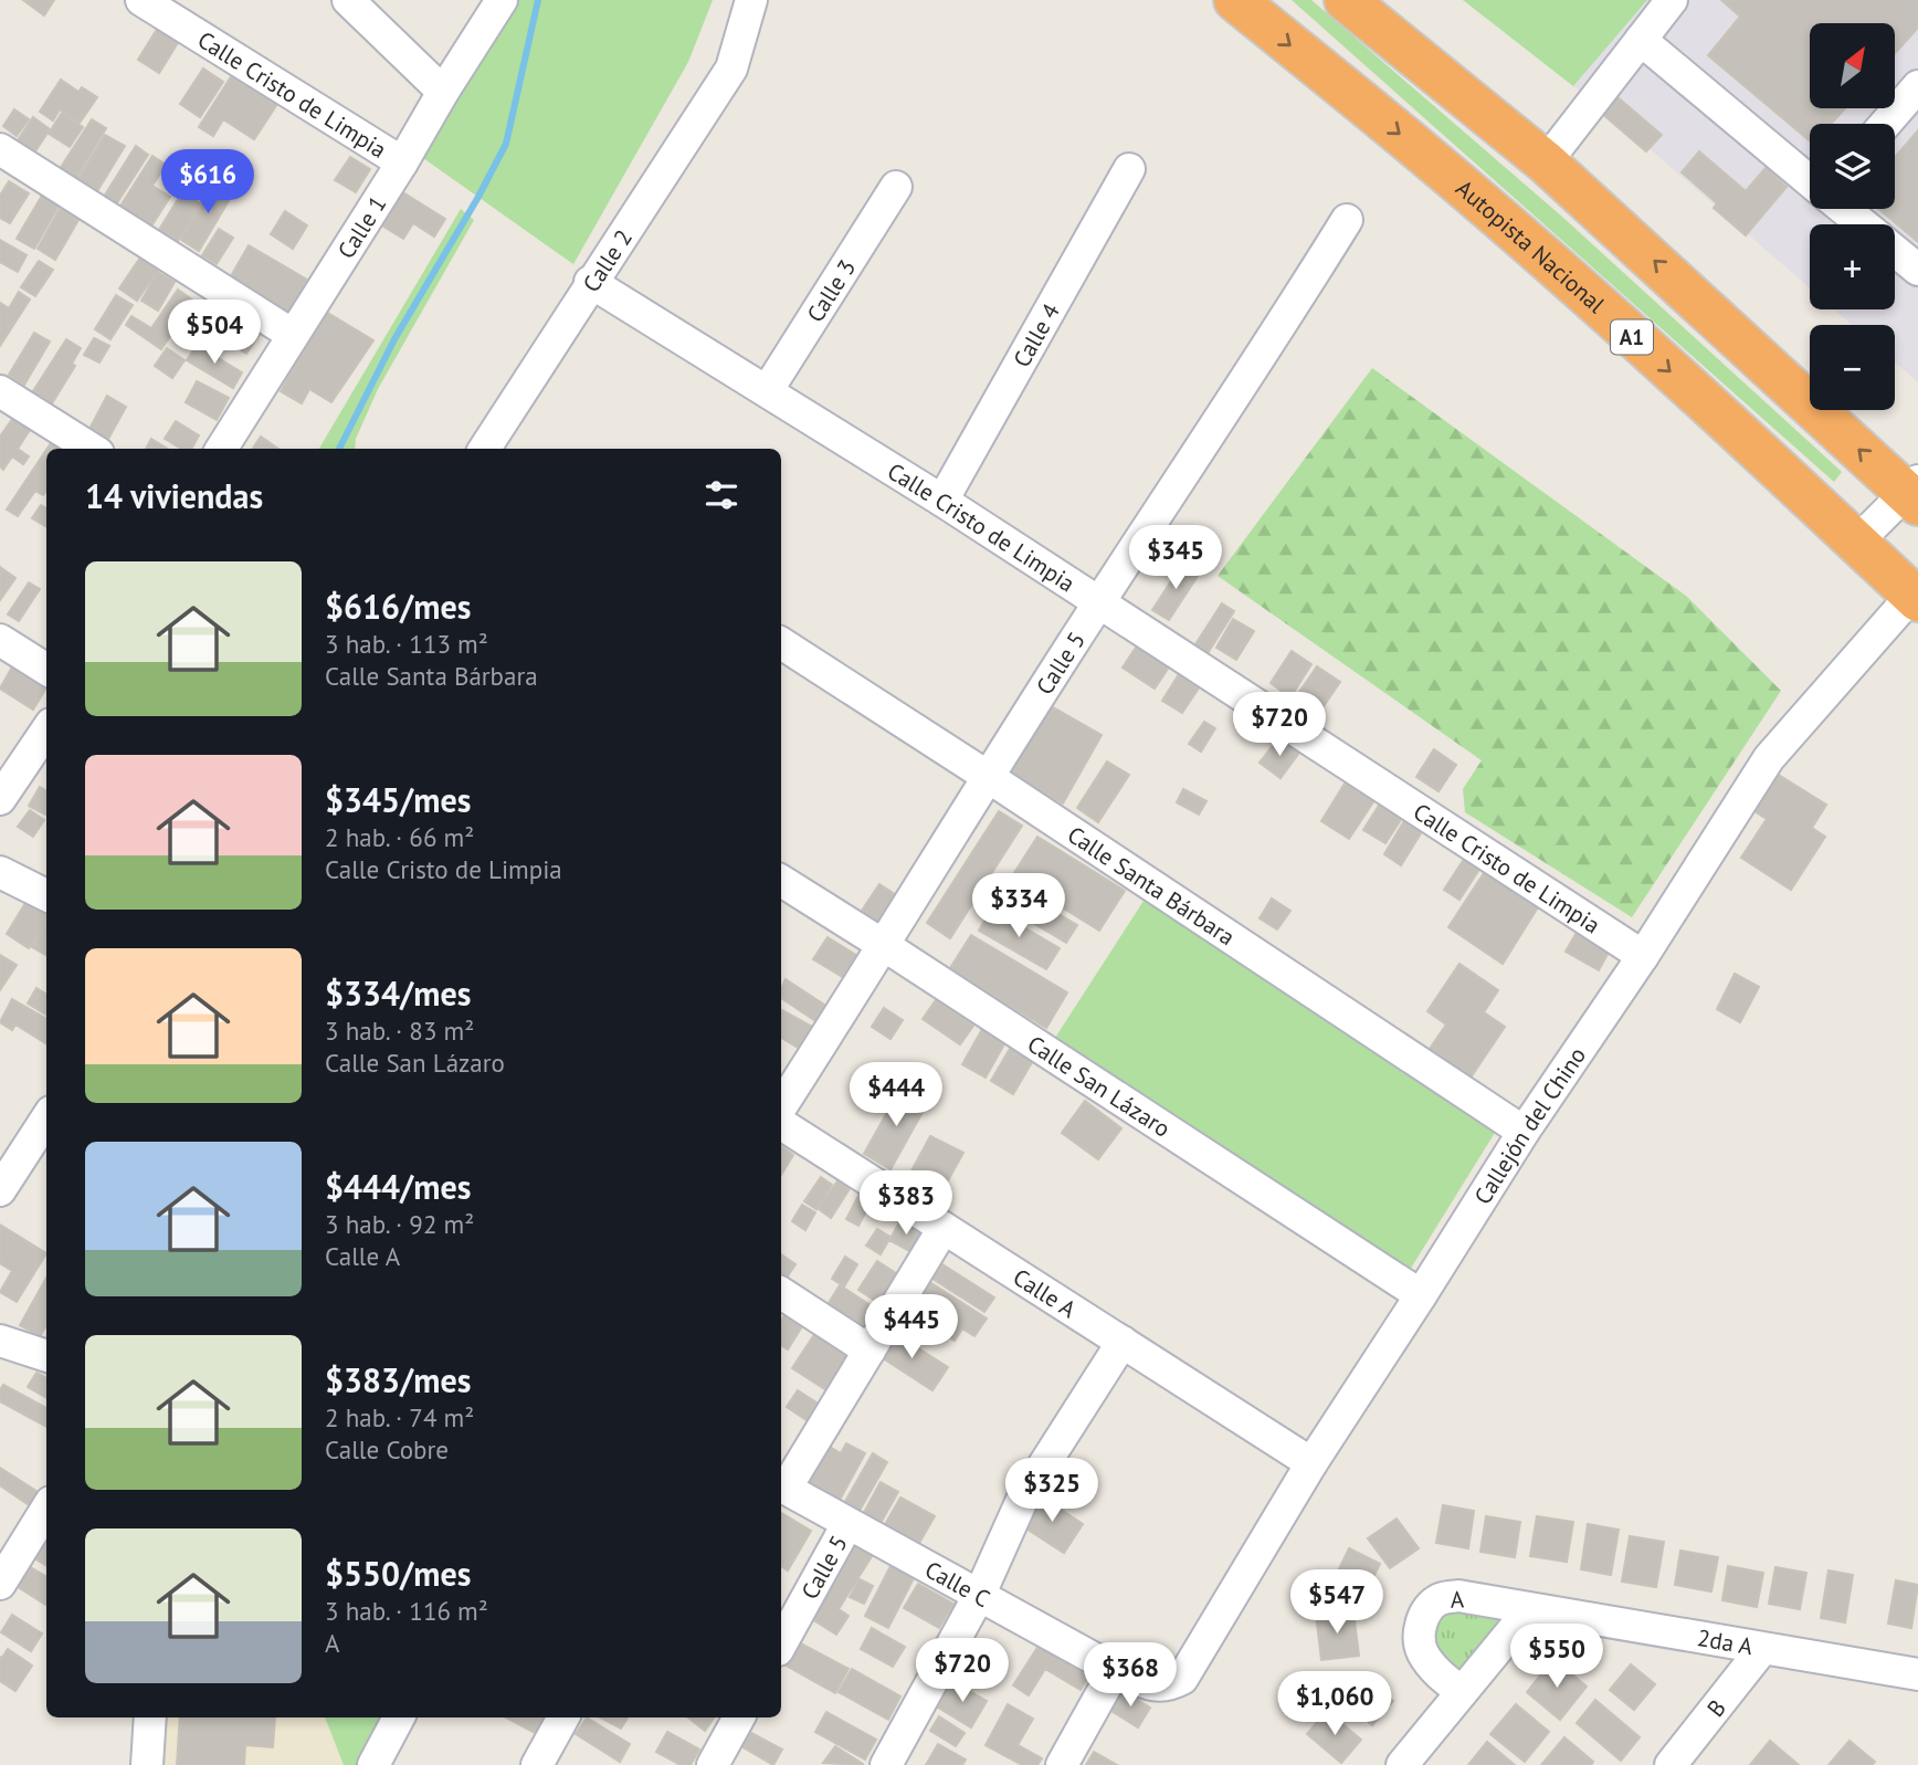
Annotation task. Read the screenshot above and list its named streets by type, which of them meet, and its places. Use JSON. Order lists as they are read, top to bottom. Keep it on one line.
{"streets":{"highway":["Autopista Nacional","A1"],"street":["Calle Cristo de Limpia","Calle 1","Calle 2","Calle 3","Calle 4","Calle 5","Calle Santa Bárbara","Calle San Lázaro","Callejón del Chino","Calle A","Calle C","A","2da A","B"]},"crossings":[["Calle Cristo de Limpia","Calle 1"],["Calle Cristo de Limpia","Calle 2"],["Calle Cristo de Limpia","Calle 3"],["Calle Cristo de Limpia","Calle 4"],["Calle Cristo de Limpia","Calle 5"],["Calle Cristo de Limpia","Callejón del Chino"],["Autopista Nacional","Callejón del Chino"],["Calle 5","Calle Santa Bárbara"],["Calle 5","Calle San Lázaro"],["Calle 5","Calle C"],["Calle Santa Bárbara","Callejón del Chino"],["Calle San Lázaro","Callejón del Chino"],["Callejón del Chino","Calle A"],["Callejón del Chino","Calle C"],["A","2da A"],["2da A","B"]],"north":"top right","page":{"map_buttons":["+","−"],"price":["$616","$504","$345","$720","$334","$444","$383","$445","$325","$547","$550","$720","$368","$1,060"],"heading":"14 viviendas","list":[{"name":"$616/mes","note":"3 hab. · 113 m² · Calle Santa Bárbara"},{"name":"$345/mes","note":"2 hab. · 66 m² · Calle Cristo de Limpia"},{"name":"$334/mes","note":"3 hab. · 83 m² · Calle San Lázaro"},{"name":"$444/mes","note":"3 hab. · 92 m² · Calle A"},{"name":"$383/mes","note":"2 hab. · 74 m² · Calle Cobre"},{"name":"$550/mes","note":"3 hab. · 116 m² · A"}]}}
